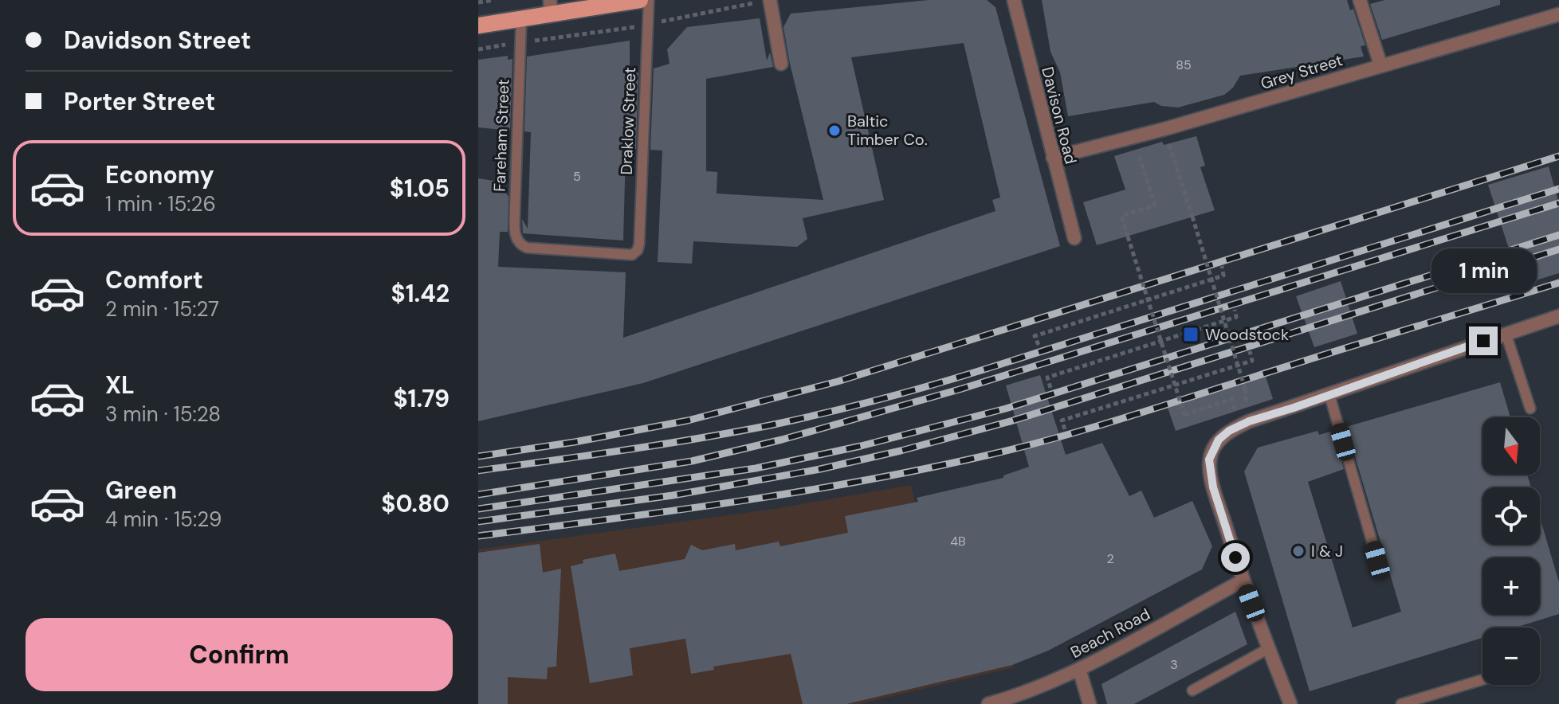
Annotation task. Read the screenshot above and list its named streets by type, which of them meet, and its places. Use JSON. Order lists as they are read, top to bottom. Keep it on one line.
{"streets":{"street":["Grey Street","Davison Road","Beach Road"],"lane":["Draklow Street","Fareham Street"]},"crossings":[["Grey Street","Davison Road"],["Draklow Street","Fareham Street"]],"places":{"other":["Baltic Timber Co.","I & J"],"transit":["Woodstock"]},"house_numbers":["85","5","4B","2","3"],"north":"bottom","page":{"banner":["Davidson Street","Porter Street"],"list":[{"name":"Economy","note":"1 min · 15:26","value":"$1.05"},{"name":"Comfort","note":"2 min · 15:27","value":"$1.42"},{"name":"XL","note":"3 min · 15:28","value":"$1.79"},{"name":"Green","note":"4 min · 15:29","value":"$0.80"}],"bubble":"1 min","map_buttons":["+","−"],"buttons":"Confirm"}}
